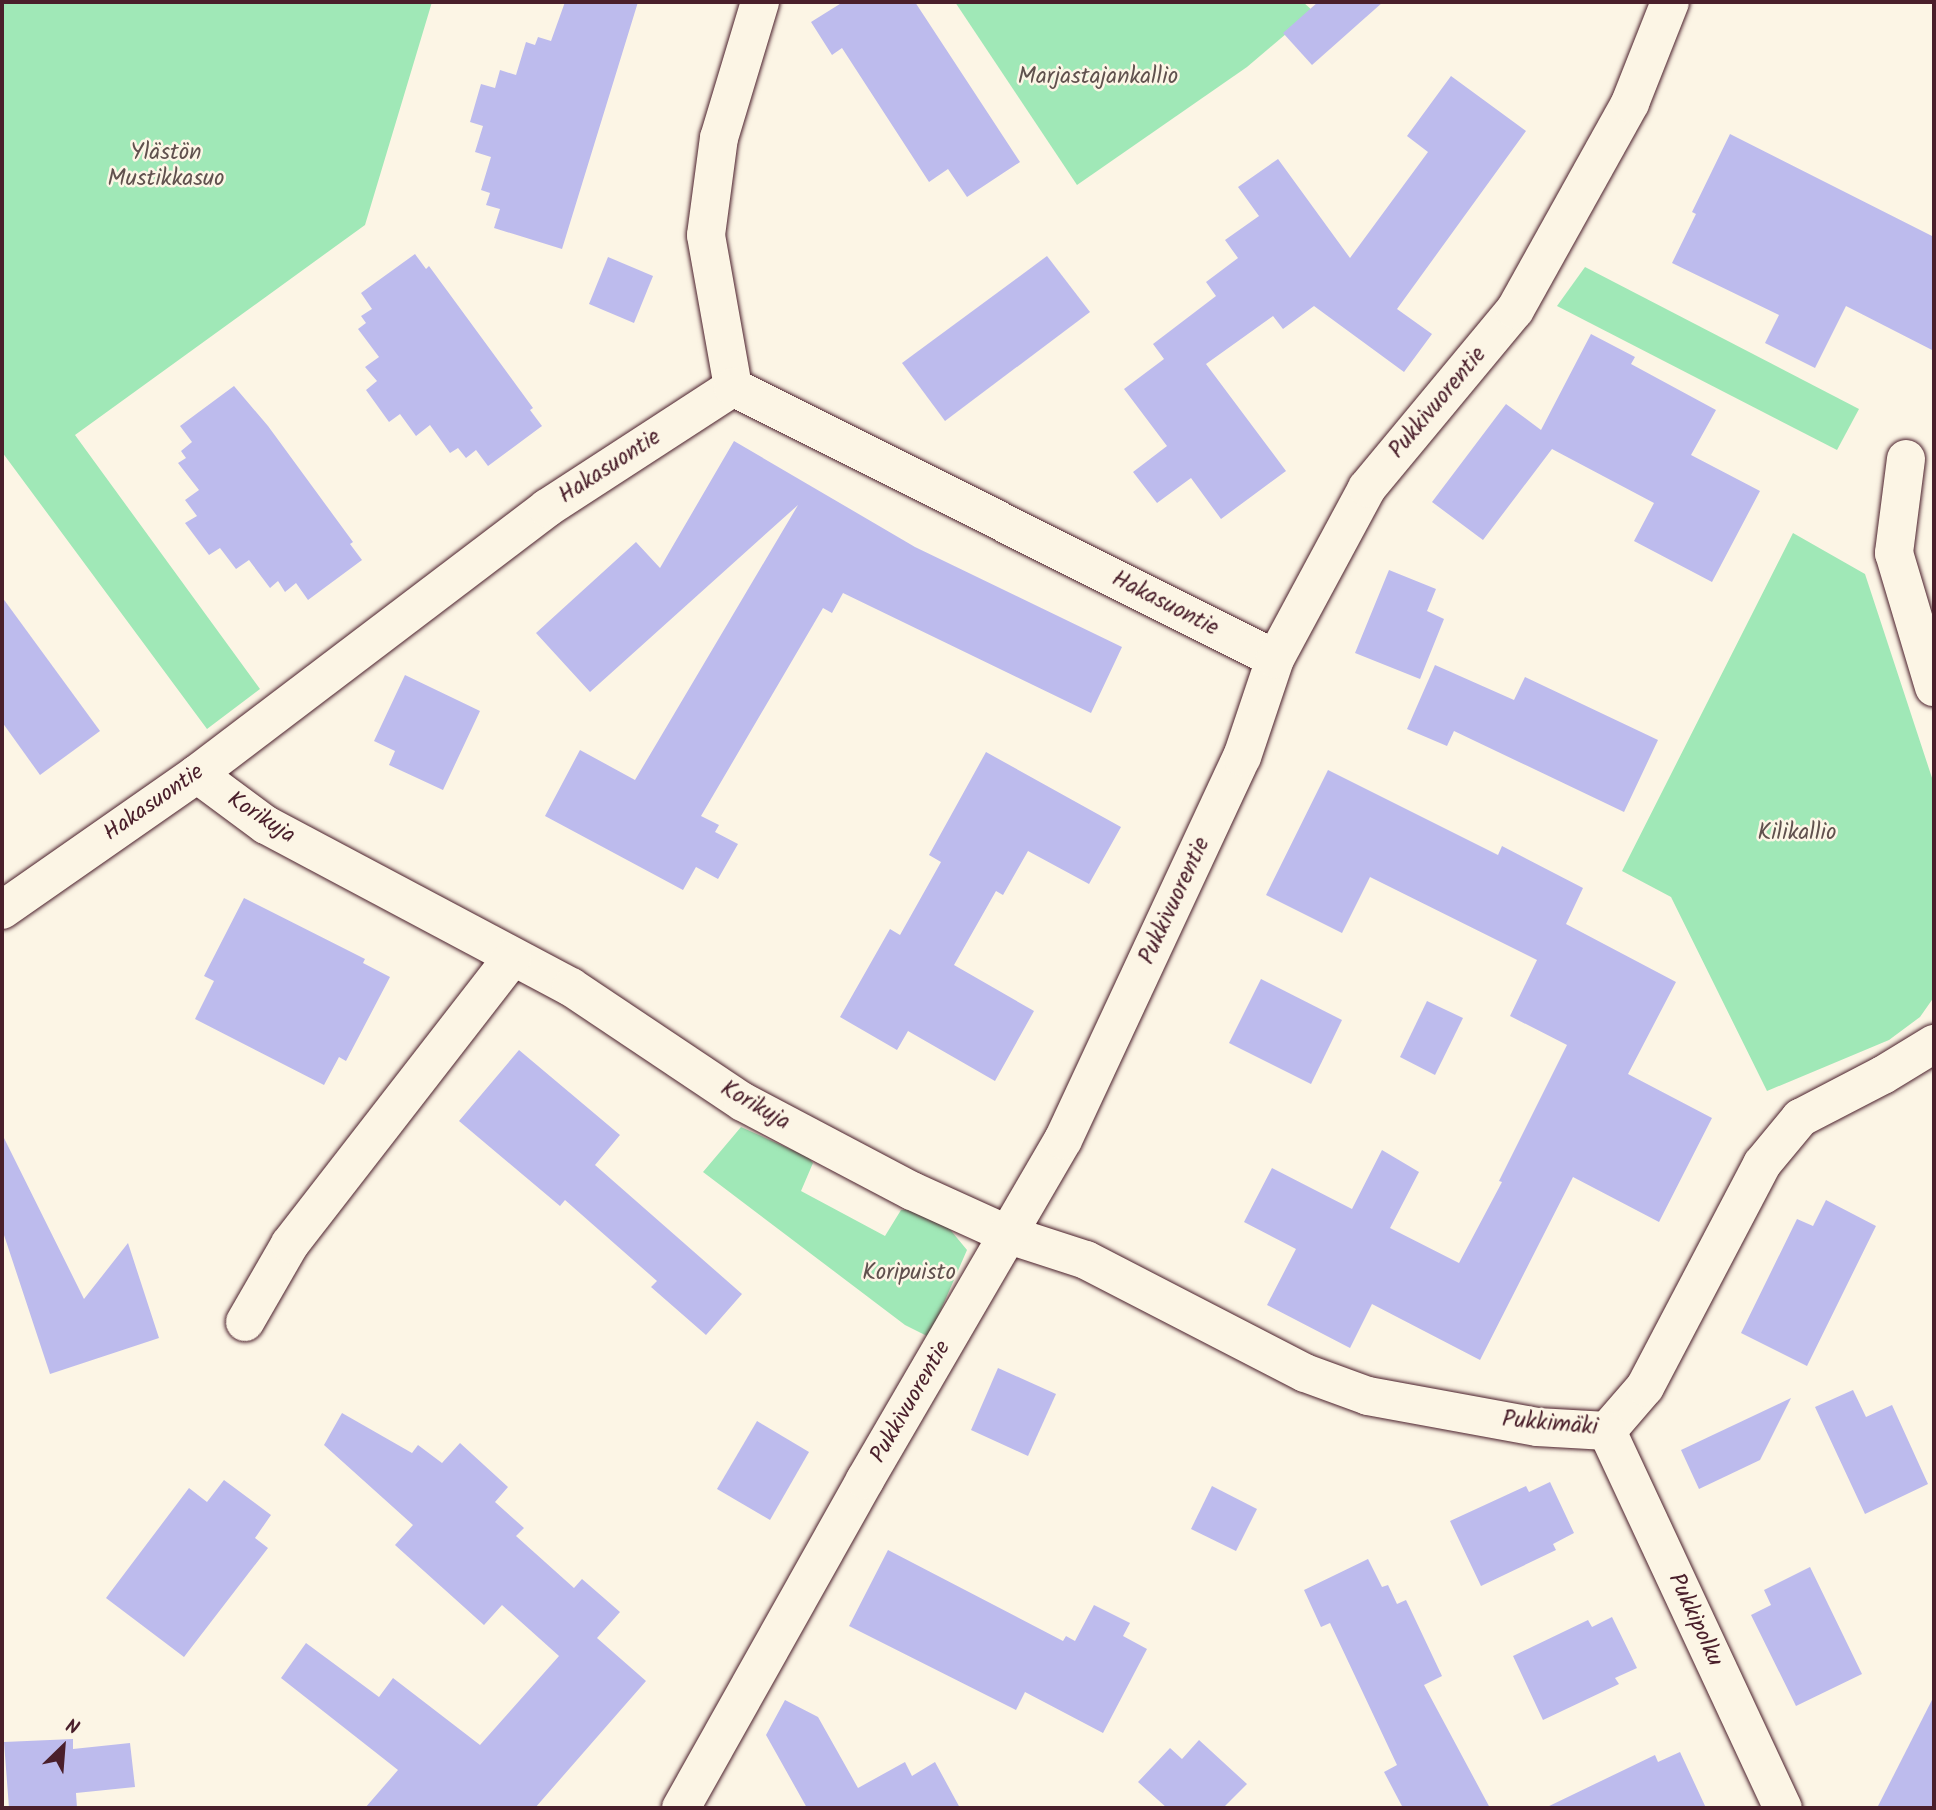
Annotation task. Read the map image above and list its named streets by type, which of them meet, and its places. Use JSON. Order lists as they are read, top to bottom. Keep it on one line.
{"streets":{"street":["Pukkivuorentie","Hakasuontie","Korikuja","Pukkimäki","Pukkipolku"]},"crossings":[["Pukkivuorentie","Hakasuontie"],["Pukkivuorentie","Korikuja"],["Pukkivuorentie","Pukkimäki"],["Hakasuontie","Korikuja"],["Korikuja","Pukkimäki"],["Pukkimäki","Pukkipolku"]],"parks":["Marjastajankallio","Ylästön Mustikkasuo","Kilikallio","Koripuisto"],"north":"top right"}
